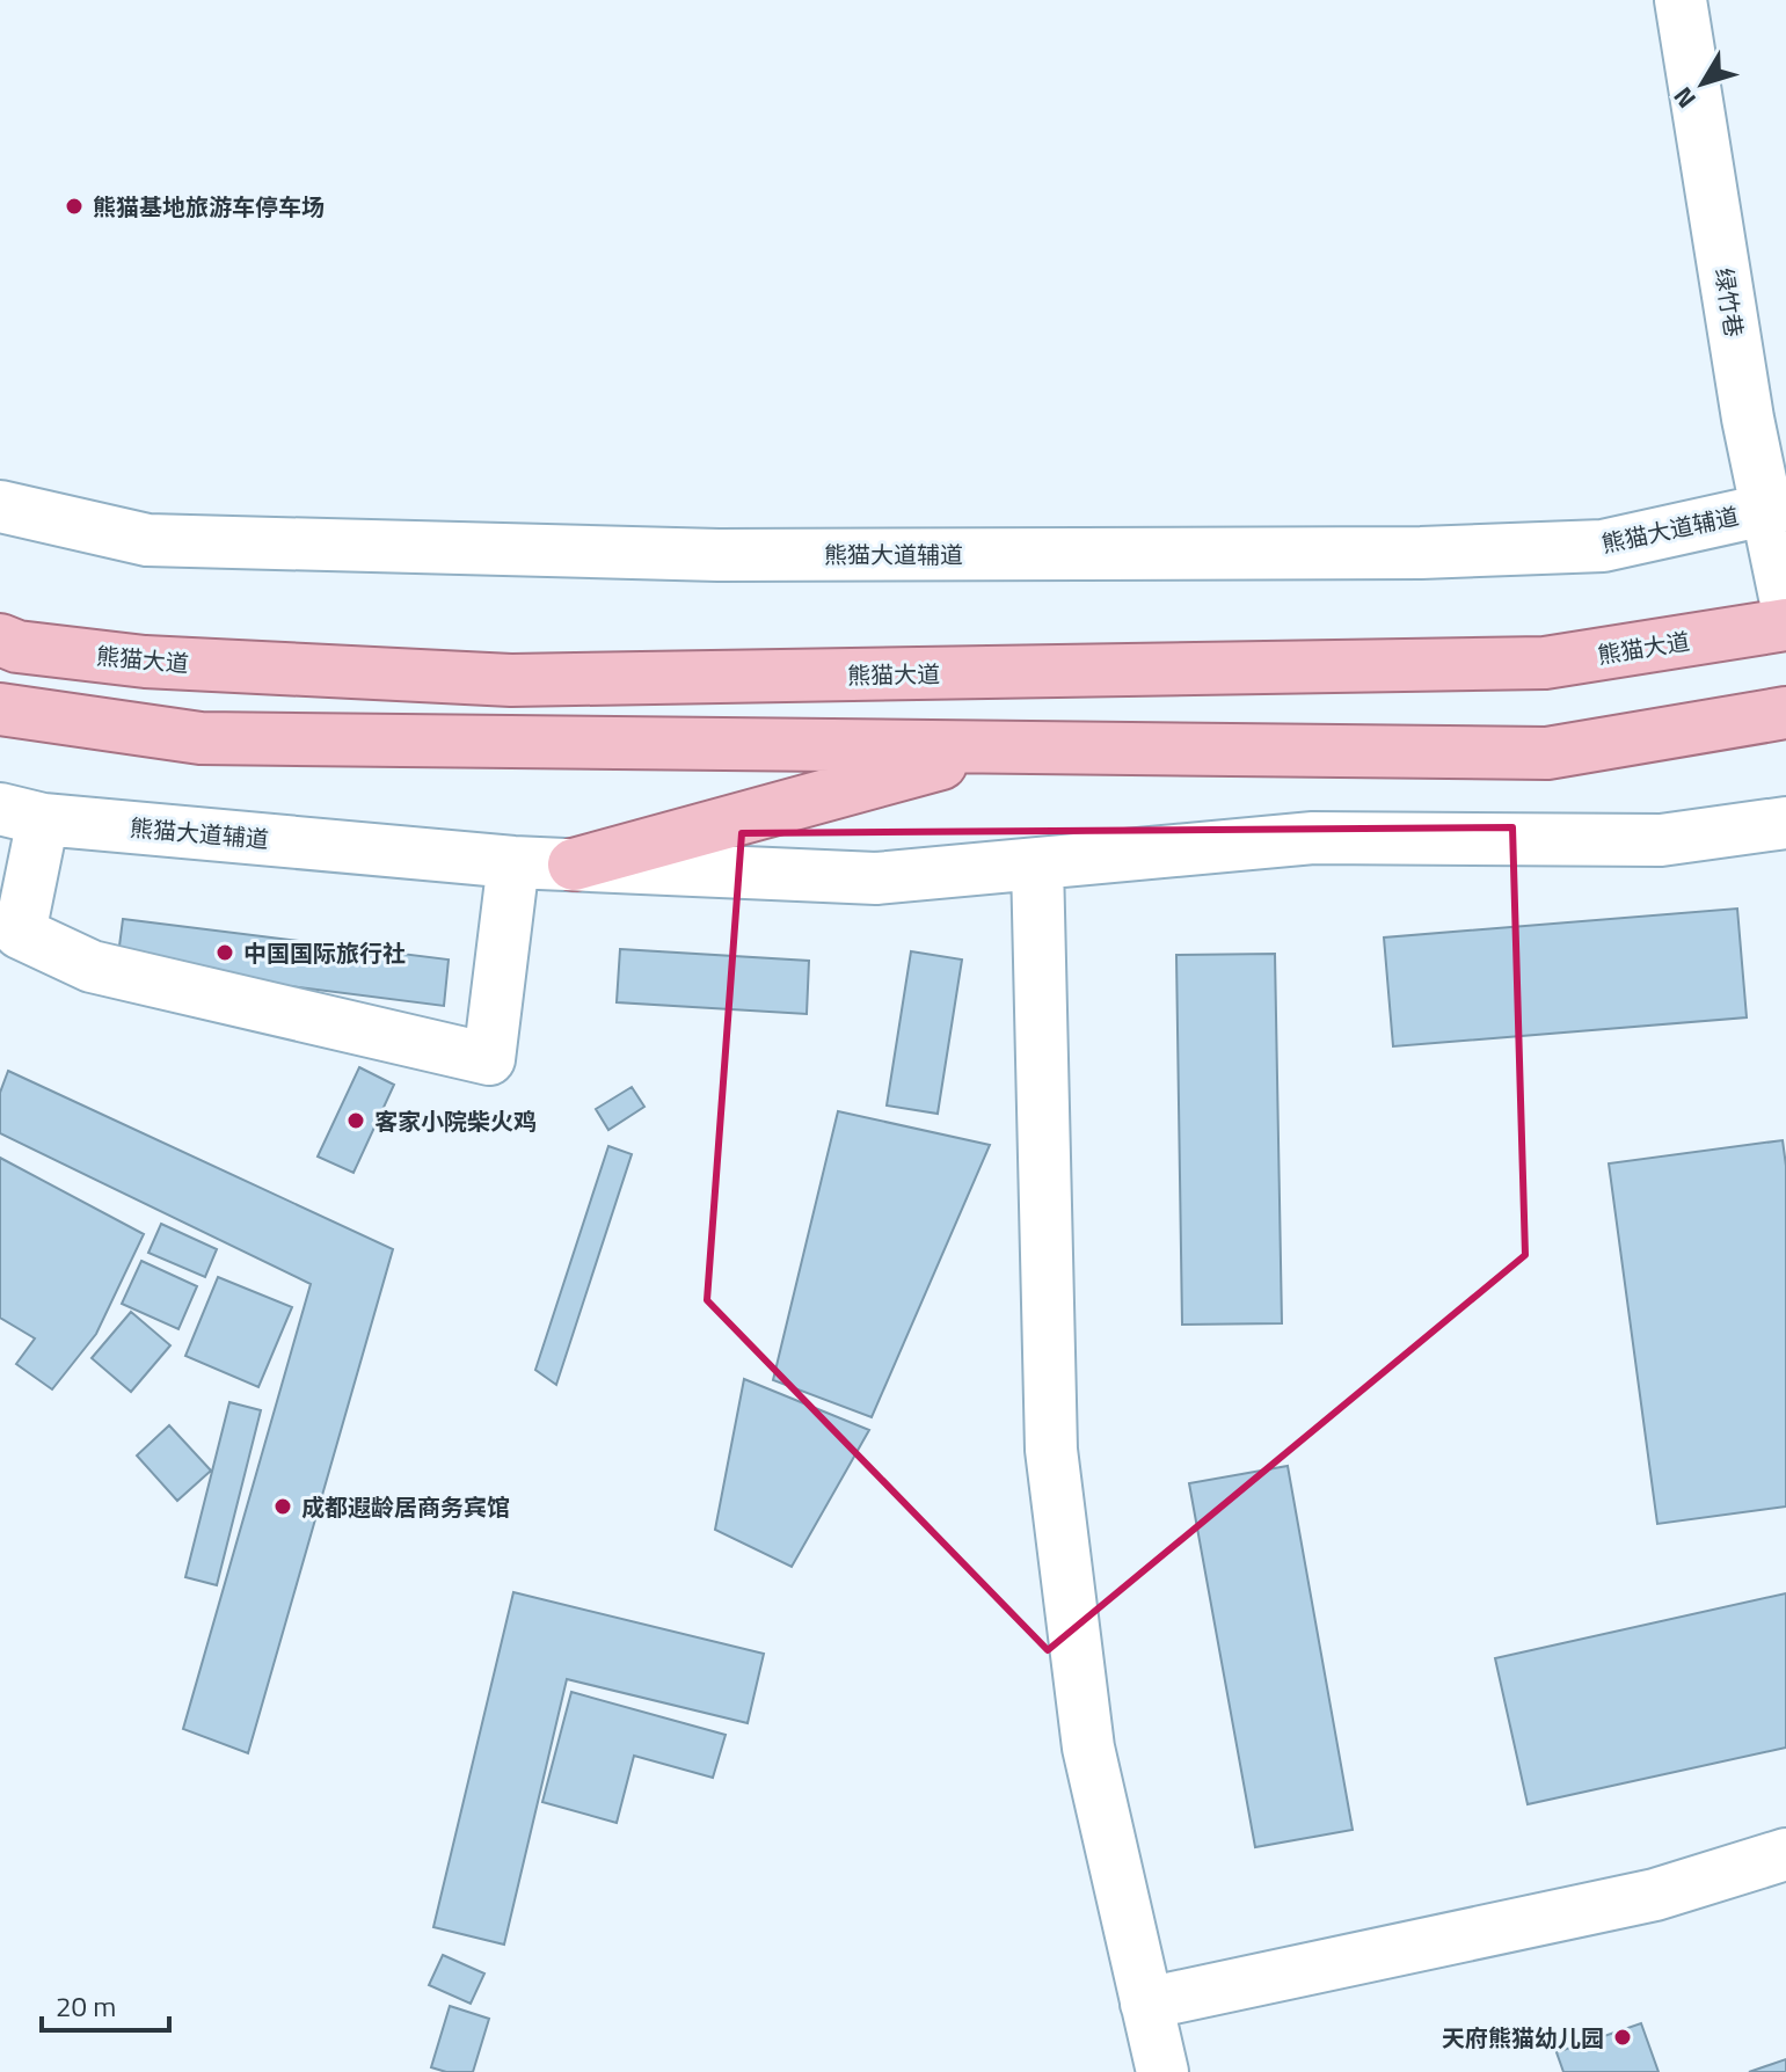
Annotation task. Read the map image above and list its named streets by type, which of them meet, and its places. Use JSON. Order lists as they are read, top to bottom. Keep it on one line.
{"streets":{"main road":["熊猫大道"],"street":["绿竹巷","熊猫大道辅道"]},"crossings":[["绿竹巷","熊猫大道辅道"]],"places":["熊猫基地旅游车停车场","中国国际旅行社","客家小院柴火鸡","成都遐龄居商务宾馆","天府熊猫幼儿园"],"scale_bar":"20 m","north":"bottom left"}
